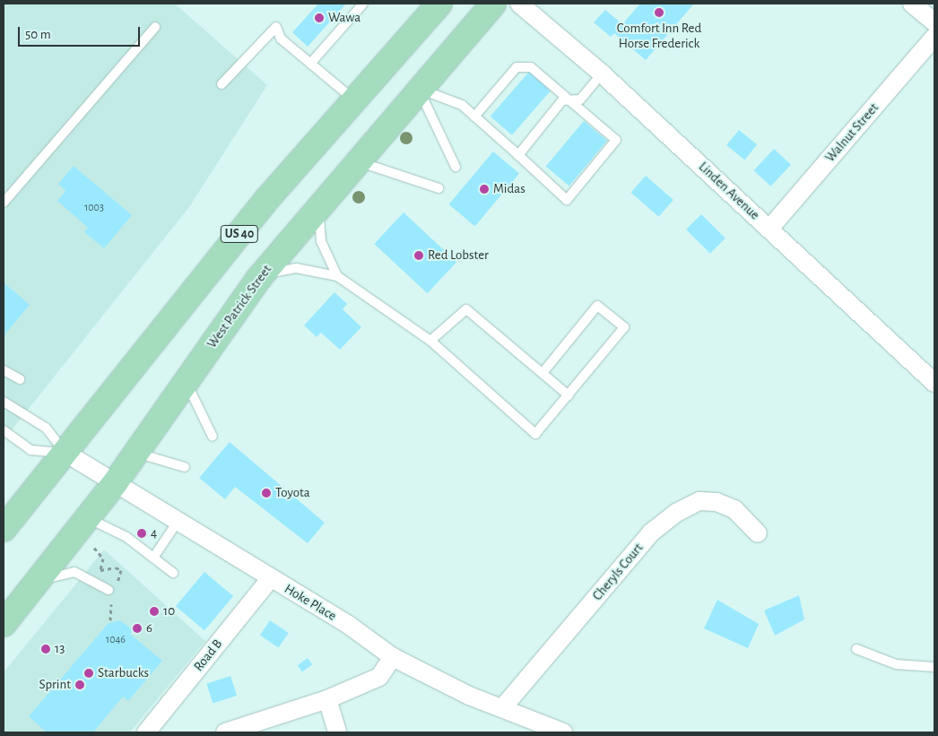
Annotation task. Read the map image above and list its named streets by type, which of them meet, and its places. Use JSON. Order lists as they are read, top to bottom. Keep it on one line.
{"streets":{"main road":["US 40","West Patrick Street"],"street":["Walnut Street","Linden Avenue","Cheryls Court","Hoke Place","Road B"]},"crossings":[["Walnut Street","Linden Avenue"],["US 40","Hoke Place"],["West Patrick Street","Hoke Place"],["Cheryls Court","Hoke Place"],["Hoke Place","Road B"]],"places":["Comfort Inn Red Horse Frederick","Wawa","Midas","Red Lobster","Toyota","4","10","6","13","Starbucks","Sprint"],"house_numbers":["1003","1046"],"scale_bar":"50 m"}
